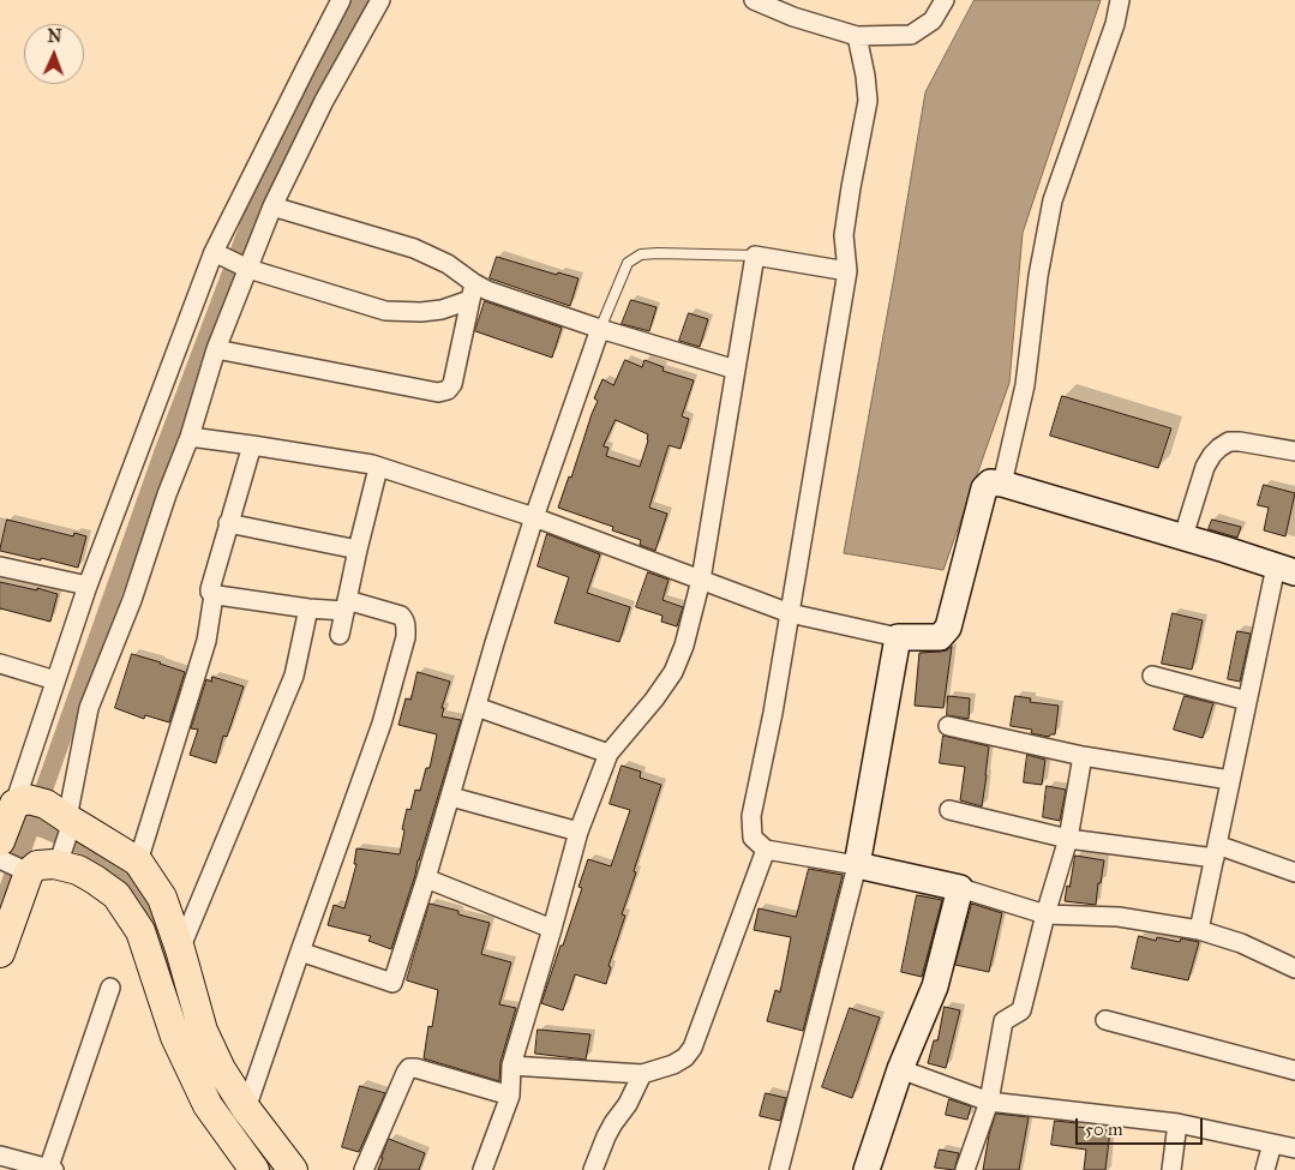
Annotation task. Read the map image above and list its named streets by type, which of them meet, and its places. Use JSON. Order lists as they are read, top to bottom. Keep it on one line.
{"scale_bar":"50 m","north":"top"}
